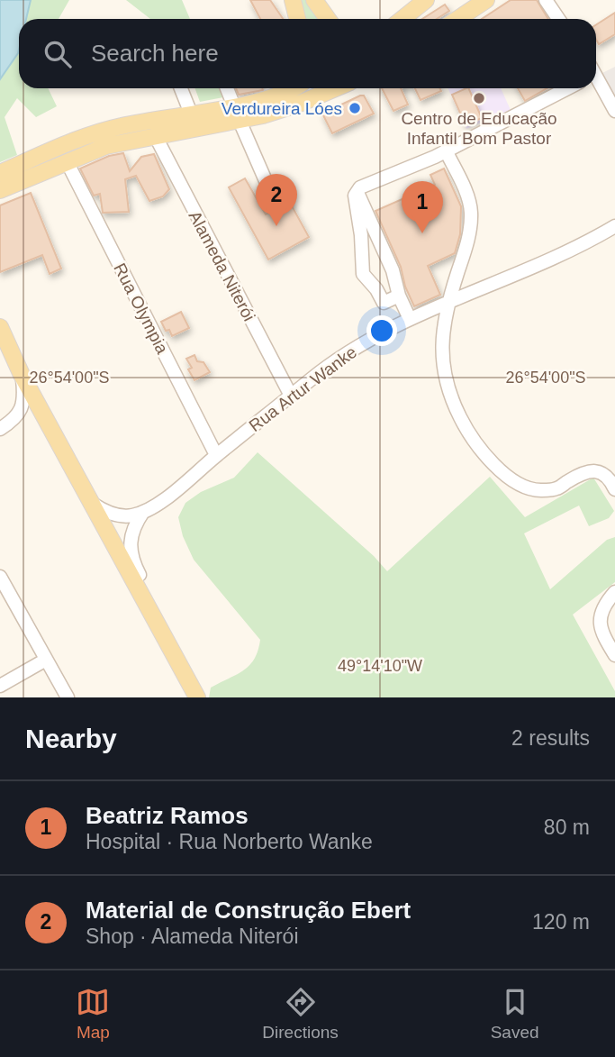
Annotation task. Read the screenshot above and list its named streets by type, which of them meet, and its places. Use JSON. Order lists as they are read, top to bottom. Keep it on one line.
{"streets":{"street":["Alameda Niterói","Rua Olympia","Rua Artur Wanke"]},"crossings":[["Alameda Niterói","Rua Artur Wanke"],["Rua Olympia","Rua Artur Wanke"]],"places":["Centro de Educação Infantil Bom Pastor","Verdureira Lóes"],"page":{"search":"Search here","pins":["2","1"],"heading":["Nearby","2 results"],"list":[{"mark":"1","name":"Beatriz Ramos","note":"Hospital · Rua Norberto Wanke","value":"80 m"},{"mark":"2","name":"Material de Construção Ebert","note":"Shop · Alameda Niterói","value":"120 m"}],"nav":["Map","Directions","Saved"]},"coordinates":["26°54'00\"S","49°14'10\"W"]}
